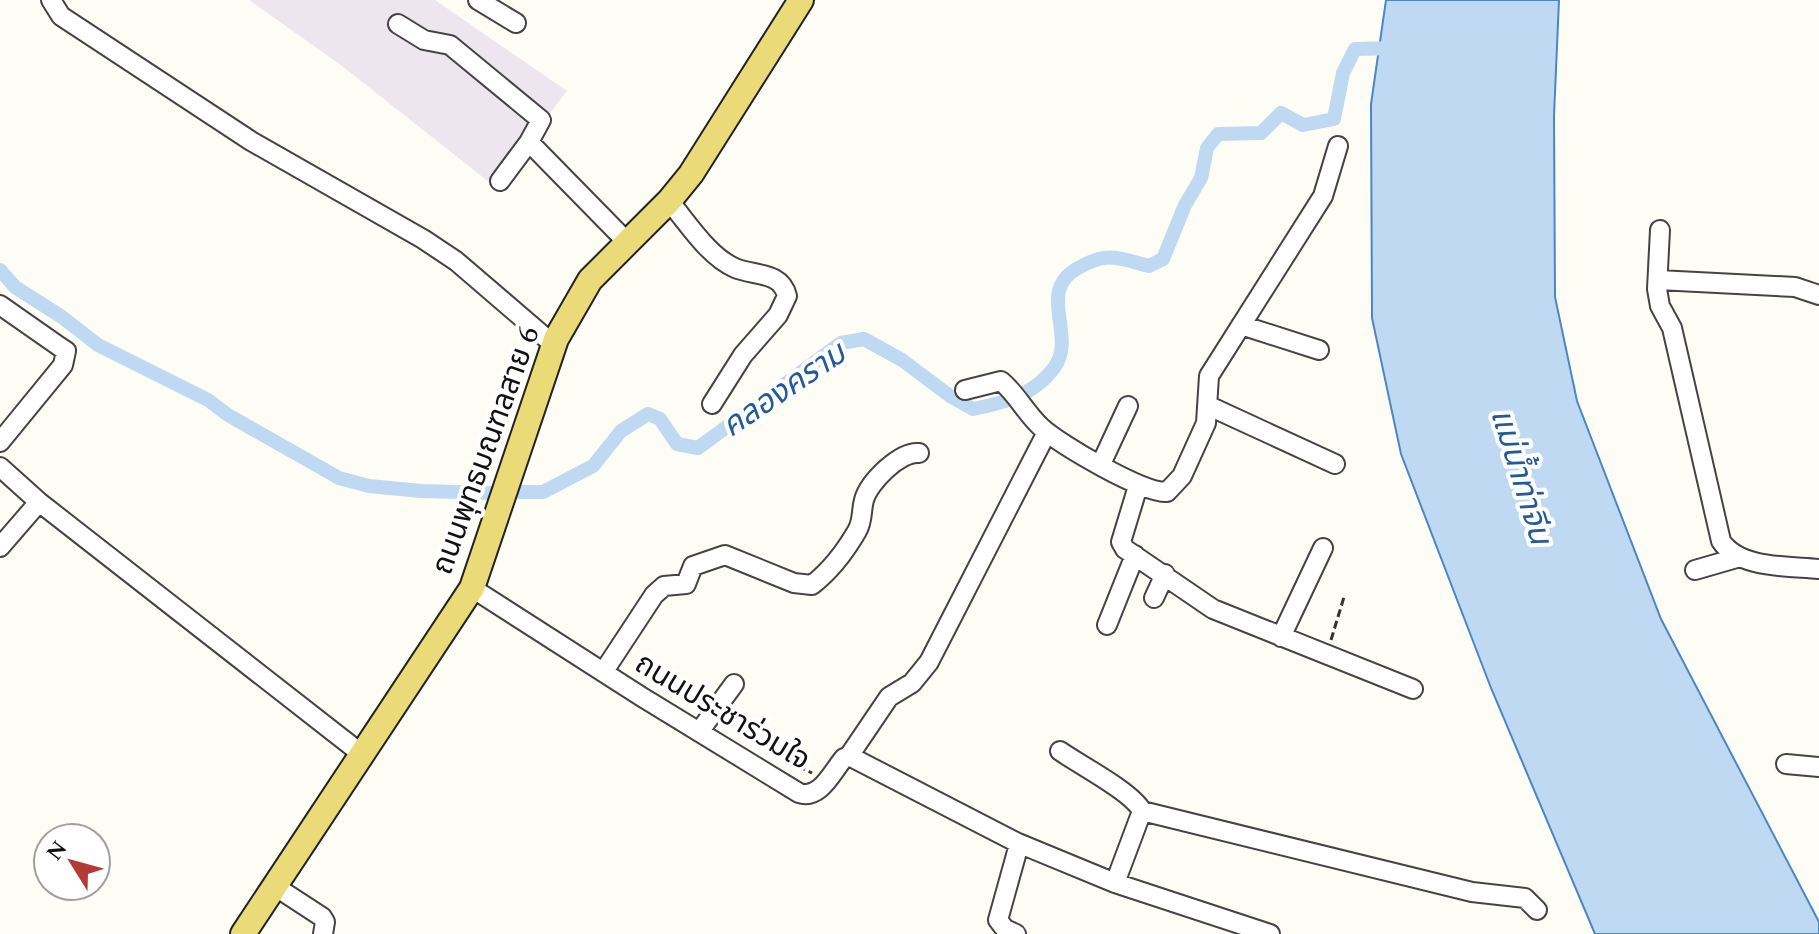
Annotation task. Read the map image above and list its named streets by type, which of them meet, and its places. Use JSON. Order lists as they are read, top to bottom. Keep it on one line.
{"streets":{"main road":["ถนนพุทธมณฑลสาย 6"],"street":["ถนนประชาร่วมใจ"]},"crossings":[["ถนนพุทธมณฑลสาย 6","ถนนประชาร่วมใจ"]],"water":["คลองคราม","แม่น้ำท่าจีน"],"north":"top left"}
